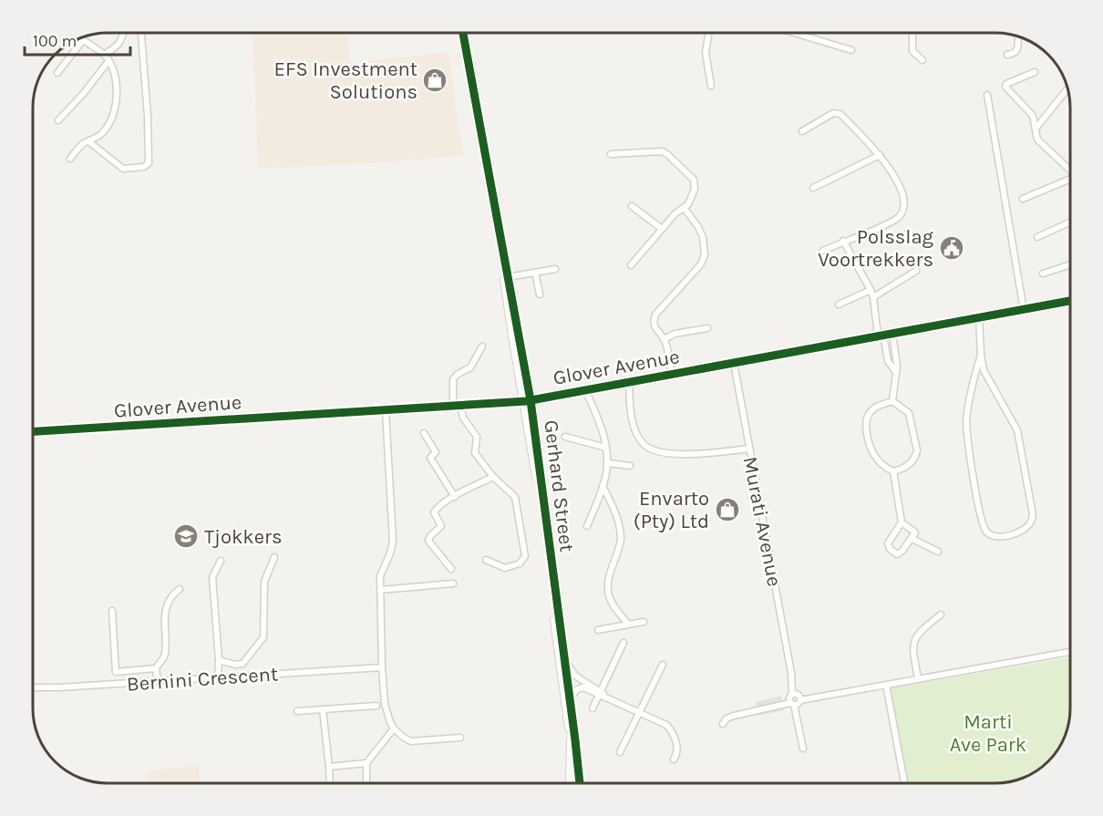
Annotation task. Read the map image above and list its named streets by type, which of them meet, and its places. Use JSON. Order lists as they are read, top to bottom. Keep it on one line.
{"streets":{"street":["Glover Avenue","Gerhard Street","Murati Avenue","Bernini Crescent"]},"crossings":[["Glover Avenue","Gerhard Street"],["Glover Avenue","Murati Avenue"]],"parks":["Marti Ave Park"],"places":{"shop":["EFS Investment Solutions","Envarto (Pty) Ltd"],"public building":["Polsslag Voortrekkers"],"school or university":["Tjokkers"]},"scale_bar":"100 m"}
